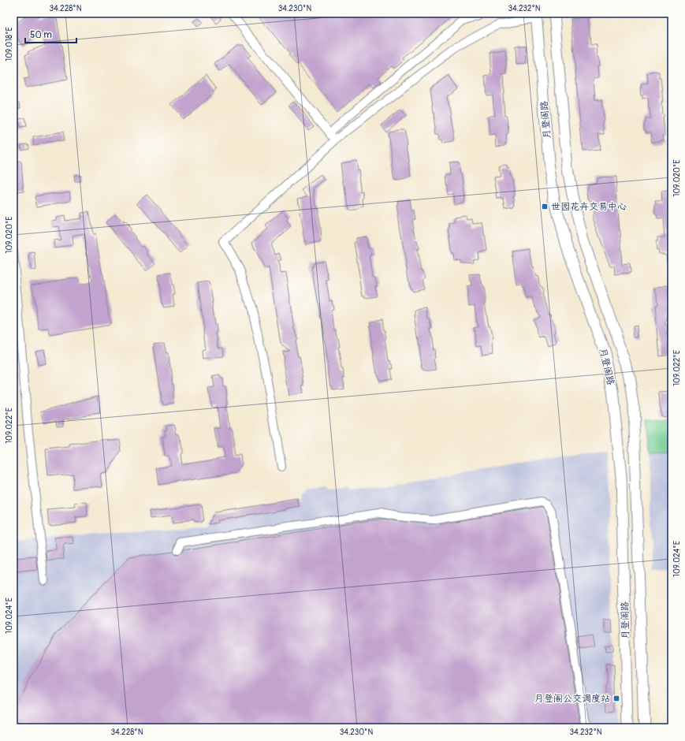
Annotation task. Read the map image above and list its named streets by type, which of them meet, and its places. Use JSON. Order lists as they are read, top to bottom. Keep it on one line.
{"streets":{"main road":["月登阁路"]},"places":{"transit":["世园花卉交易中心","月登阁公交调度站"]},"scale_bar":"50 m","coordinates":["34.228°N","34.230°N","34.232°N","109.018°E","109.020°E","109.022°E","109.024°E"]}
